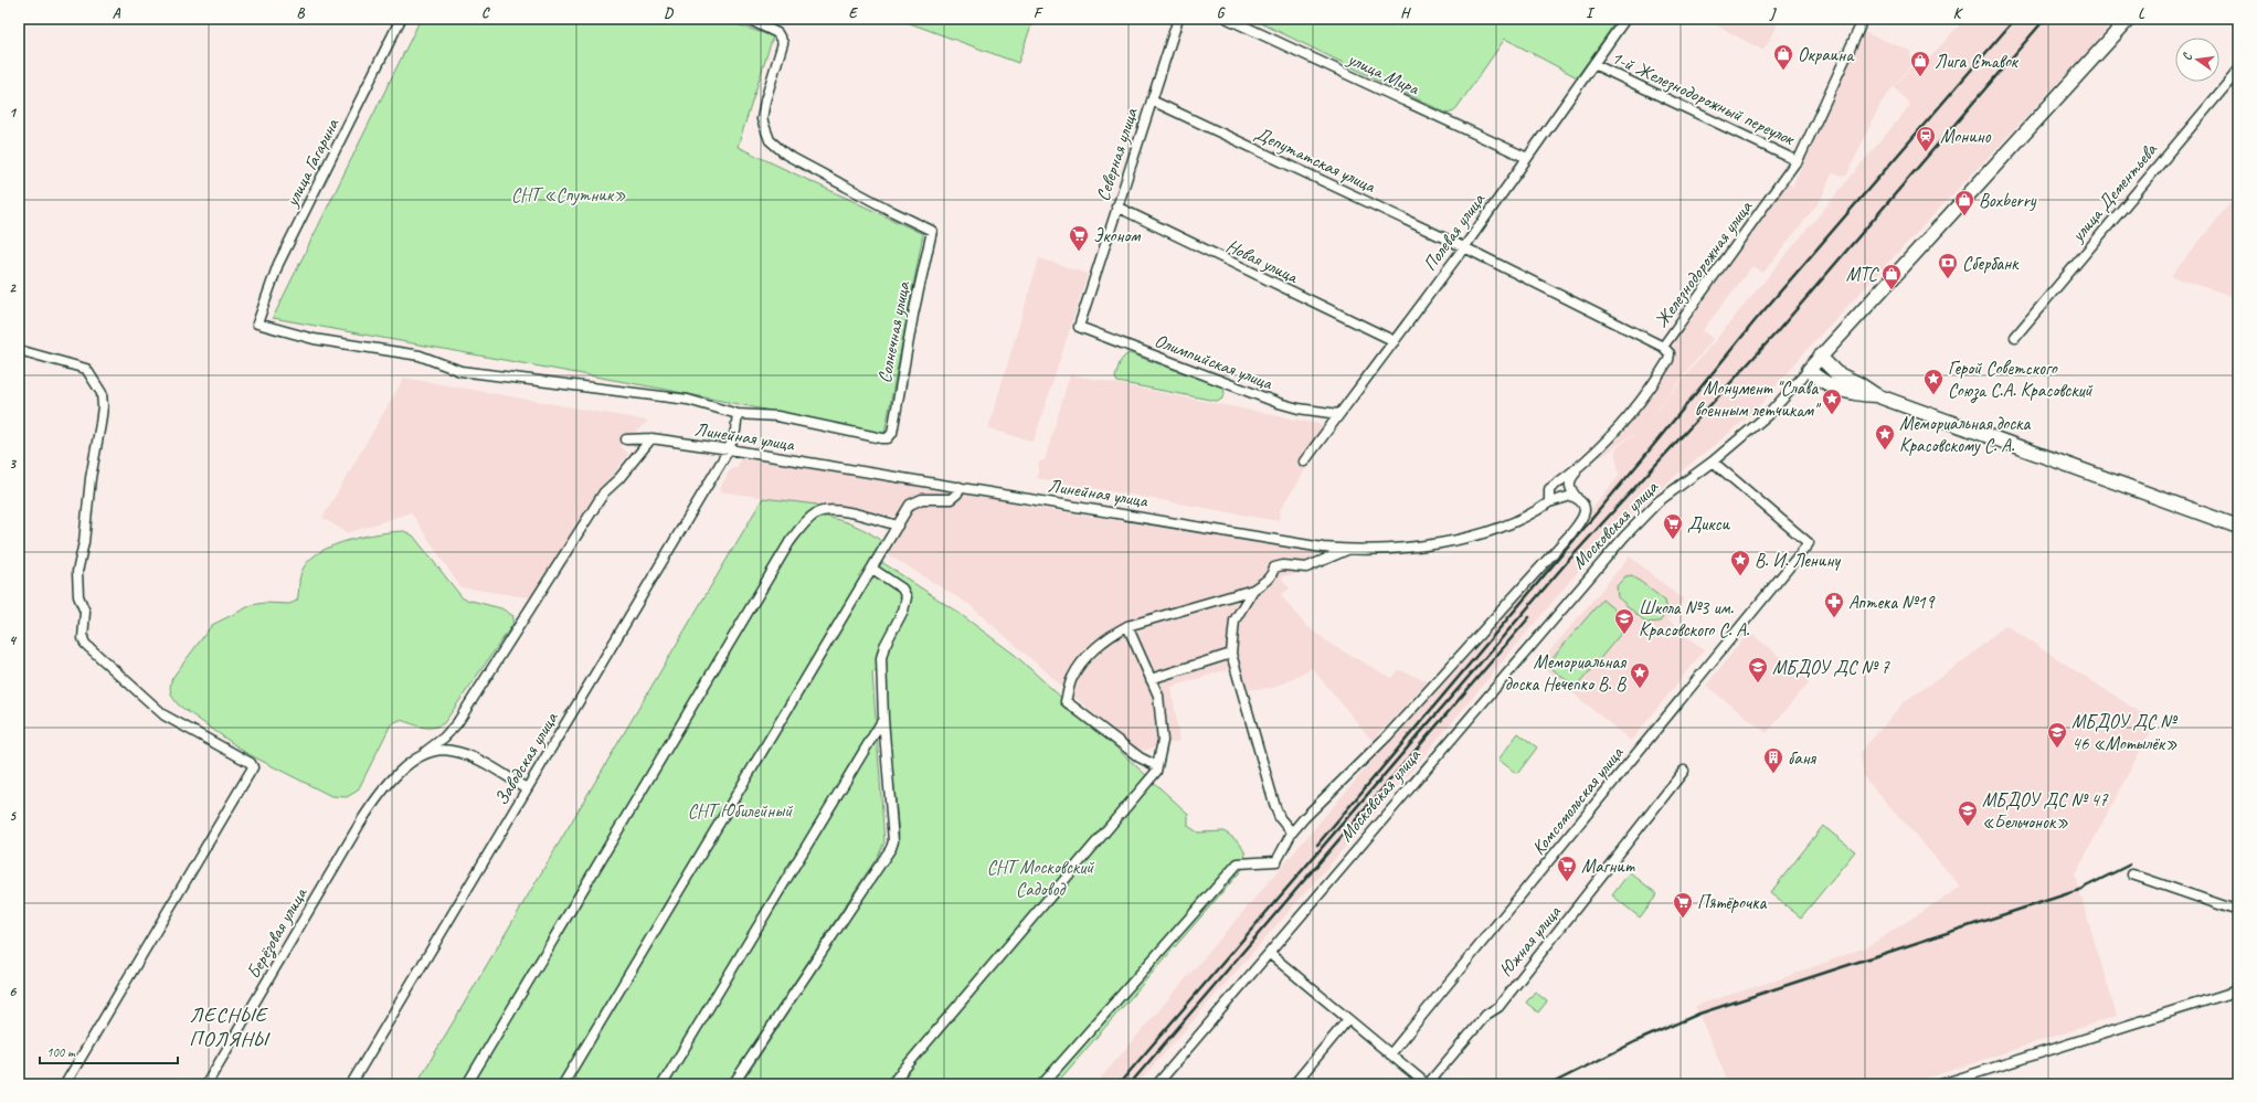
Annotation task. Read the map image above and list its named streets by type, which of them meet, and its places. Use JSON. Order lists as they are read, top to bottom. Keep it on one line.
{"streets":{"street":["улица Мира","1-й Железнодорожный переулок","Северная улица","Депутатская улица","улица Гагарина","улица Дементьева","Полевая улица","Новая улица","Железнодорожная улица","Солнечная улица","Олимпийская улица","Линейная улица","Московская улица","Заводская улица","Комсомольская улица","Берёзовая улица","Южная улица"]},"crossings":[["улица Мира","Полевая улица"],["1-й Железнодорожный переулок","Полевая улица"],["1-й Железнодорожный переулок","Железнодорожная улица"],["Северная улица","Депутатская улица"],["Северная улица","Новая улица"],["Северная улица","Олимпийская улица"],["Депутатская улица","Полевая улица"],["Депутатская улица","Железнодорожная улица"],["улица Гагарина","Солнечная улица"],["улица Гагарина","Заводская улица"],["Полевая улица","Новая улица"],["Полевая улица","Олимпийская улица"],["Железнодорожная улица","Линейная улица"],["Солнечная улица","Заводская улица"],["Линейная улица","Заводская улица"],["Линейная улица","Берёзовая улица"],["Московская улица","Комсомольская улица"],["Комсомольская улица","Южная улица"]],"districts":["ЛЕСНЫЕ ПОЛЯНЫ"],"parks":["СНТ «Спутник»","СНТ Юбилейный","СНТ Московский Садовод"],"places":{"shop":["Окраина","Лига Ставок","Boxberry","МТС"],"station":["Монино"],"supermarket":["Эконом","Дикси","Магнит","Пятёрочка"],"bank":["Сбербанк"],"place":["Герой Советского Союза С.А. Красовский","Монумент \"Слава военным летчикам\"","Мемориальная доска Красовскому С. А.","В. И. Ленину","Мемориальная доска Нечепко В. В"],"pharmacy":["Аптека №19"],"school or university":["Школа №3 им. Красовского С. А.","МБДОУ ДС № 7","МБДОУ ДC № 46 «Мотылёк»","МБДОУ ДС № 47 «Бельчонок»"],"building":["баня"]},"scale_bar":"100 m","north":"left","grid":{"columns":["A","B","C","D","E","F","G","H","I","J","K","L"],"rows":["1","2","3","4","5","6"]}}
